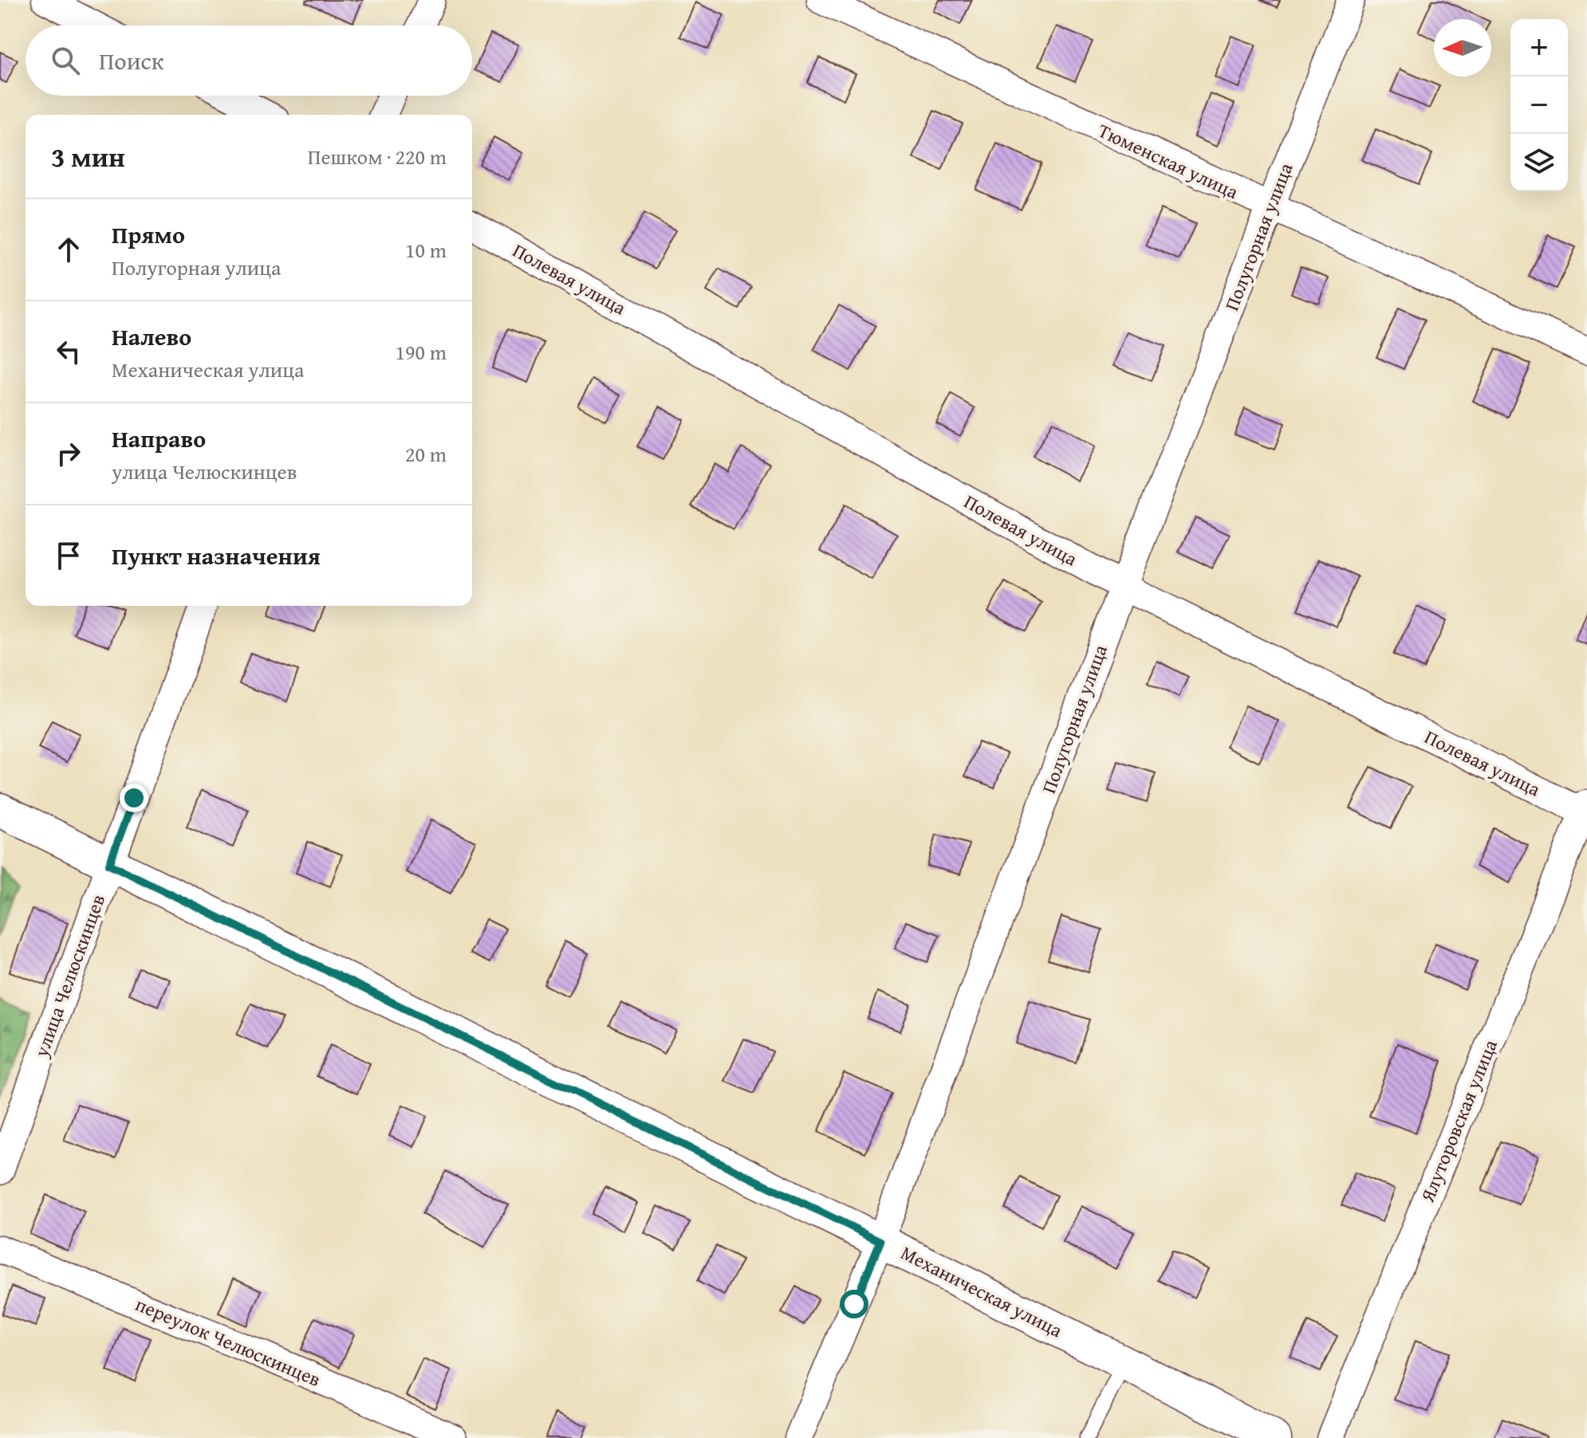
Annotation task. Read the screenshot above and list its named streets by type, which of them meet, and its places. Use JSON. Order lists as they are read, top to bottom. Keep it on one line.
{"streets":{"street":["Тюменская улица","Полугорная улица","Полевая улица","улица Челюскинцев","Ялуторовская улица","Механическая улица","переулок Челюскинцев"]},"crossings":[["Тюменская улица","Полугорная улица"],["Полугорная улица","Полевая улица"],["Полугорная улица","Механическая улица"],["Полевая улица","Ялуторовская улица"],["улица Челюскинцев","Механическая улица"]],"north":"left","page":{"map_buttons":["+","−"],"search":"Поиск","heading":["3 мин","Пешком · 220 m"],"list":[["Прямо","Полугорная улица","10 m"],["Налево","Механическая улица","190 m"],["Направо","улица Челюскинцев","20 m"],"Пункт назначения"]}}
